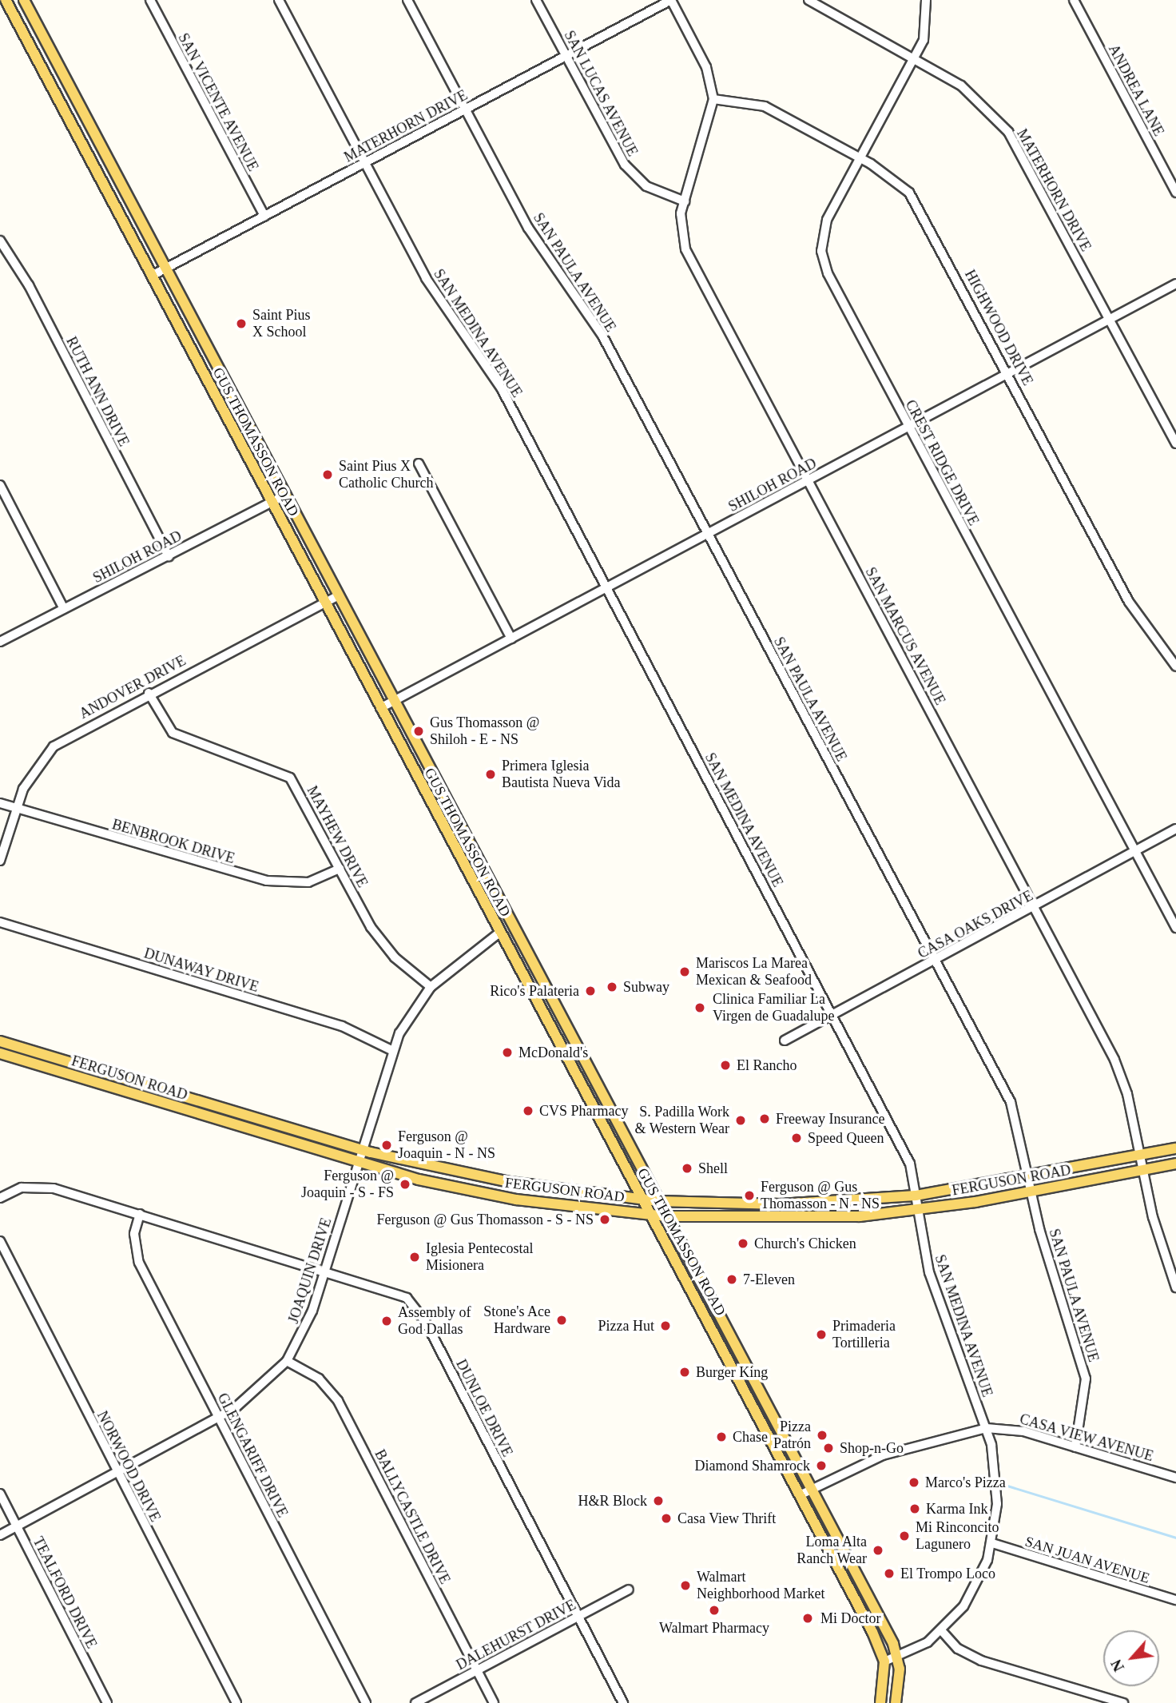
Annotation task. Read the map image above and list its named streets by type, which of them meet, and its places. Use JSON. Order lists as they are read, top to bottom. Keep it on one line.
{"streets":{"main road":["GUS THOMASSON ROAD","FERGUSON ROAD"],"street":["ANDREA LANE","SAN LUCAS AVENUE","SAN VICENTE AVENUE","MATERHORN DRIVE","SAN PAULA AVENUE","HIGHWOOD DRIVE","SAN MEDINA AVENUE","RUTH ANN DRIVE","CREST RIDGE DRIVE","SHILOH ROAD","SAN MARCUS AVENUE","ANDOVER DRIVE","MAYHEW DRIVE","BENBROOK DRIVE","CASA OAKS DRIVE","DUNAWAY DRIVE","JOAQUIN DRIVE","DUNLOE DRIVE","CASA VIEW AVENUE","GLENGARIFF DRIVE","NORWOOD DRIVE","BALLYCASTLE DRIVE","SAN JUAN AVENUE","TEALFORD DRIVE","DALEHURST DRIVE"]},"crossings":[["SAN LUCAS AVENUE","MATERHORN DRIVE"],["SAN LUCAS AVENUE","SAN MARCUS AVENUE"],["SAN VICENTE AVENUE","MATERHORN DRIVE"],["MATERHORN DRIVE","SAN PAULA AVENUE"],["MATERHORN DRIVE","SAN MEDINA AVENUE"],["MATERHORN DRIVE","GUS THOMASSON ROAD"],["MATERHORN DRIVE","CREST RIDGE DRIVE"],["MATERHORN DRIVE","SHILOH ROAD"],["MATERHORN DRIVE","SAN MARCUS AVENUE"],["SAN PAULA AVENUE","SHILOH ROAD"],["SAN PAULA AVENUE","CASA OAKS DRIVE"],["SAN PAULA AVENUE","FERGUSON ROAD"],["SAN PAULA AVENUE","CASA VIEW AVENUE"],["HIGHWOOD DRIVE","CREST RIDGE DRIVE"],["HIGHWOOD DRIVE","SHILOH ROAD"],["HIGHWOOD DRIVE","SAN MARCUS AVENUE"],["SAN MEDINA AVENUE","GUS THOMASSON ROAD"],["SAN MEDINA AVENUE","SHILOH ROAD"],["SAN MEDINA AVENUE","CASA OAKS DRIVE"],["SAN MEDINA AVENUE","FERGUSON ROAD"],["SAN MEDINA AVENUE","CASA VIEW AVENUE"],["SAN MEDINA AVENUE","SAN JUAN AVENUE"],["RUTH ANN DRIVE","SHILOH ROAD"],["GUS THOMASSON ROAD","SHILOH ROAD"],["GUS THOMASSON ROAD","ANDOVER DRIVE"],["GUS THOMASSON ROAD","FERGUSON ROAD"],["GUS THOMASSON ROAD","JOAQUIN DRIVE"],["GUS THOMASSON ROAD","CASA VIEW AVENUE"],["CREST RIDGE DRIVE","SHILOH ROAD"],["CREST RIDGE DRIVE","CASA OAKS DRIVE"],["SHILOH ROAD","SAN MARCUS AVENUE"],["SAN MARCUS AVENUE","CASA OAKS DRIVE"],["SAN MARCUS AVENUE","FERGUSON ROAD"],["ANDOVER DRIVE","MAYHEW DRIVE"],["ANDOVER DRIVE","BENBROOK DRIVE"],["MAYHEW DRIVE","BENBROOK DRIVE"],["MAYHEW DRIVE","JOAQUIN DRIVE"],["DUNAWAY DRIVE","JOAQUIN DRIVE"],["FERGUSON ROAD","JOAQUIN DRIVE"],["JOAQUIN DRIVE","DUNLOE DRIVE"],["JOAQUIN DRIVE","GLENGARIFF DRIVE"],["JOAQUIN DRIVE","NORWOOD DRIVE"],["JOAQUIN DRIVE","BALLYCASTLE DRIVE"],["JOAQUIN DRIVE","TEALFORD DRIVE"],["DUNLOE DRIVE","GLENGARIFF DRIVE"],["DUNLOE DRIVE","DALEHURST DRIVE"],["BALLYCASTLE DRIVE","DALEHURST DRIVE"]],"places":["Saint Pius X School","Saint Pius X Catholic Church","Gus Thomasson @ Shiloh - E - NS","Primera Iglesia Bautista Nueva Vida","Mariscos La Marea Mexican & Seafood","Subway","Rico's Palateria","Clinica Familiar La Virgen de Guadalupe","McDonald's","El Rancho","CVS Pharmacy","Freeway Insurance","S. Padilla Work & Western Wear","Speed Queen","Ferguson @ Joaquin - N - NS","Shell","Ferguson @ Joaquin - S - FS","Ferguson @ Gus Thomasson - N - NS","Ferguson @ Gus Thomasson - S - NS","Church's Chicken","Iglesia Pentecostal Misionera","7-Eleven","Stone's Ace Hardware","Assembly of God Dallas","Pizza Hut","Primaderia Tortilleria","Burger King","Pizza Patrón","Chase","Shop-n-Go","Diamond Shamrock","Marco's Pizza","H&R Block","Karma Ink","Casa View Thrift","Mi Rinconcito Lagunero","Loma Alta Ranch Wear","El Trompo Loco","Walmart Neighborhood Market","Walmart Pharmacy","Mi Doctor"],"north":"bottom left"}
